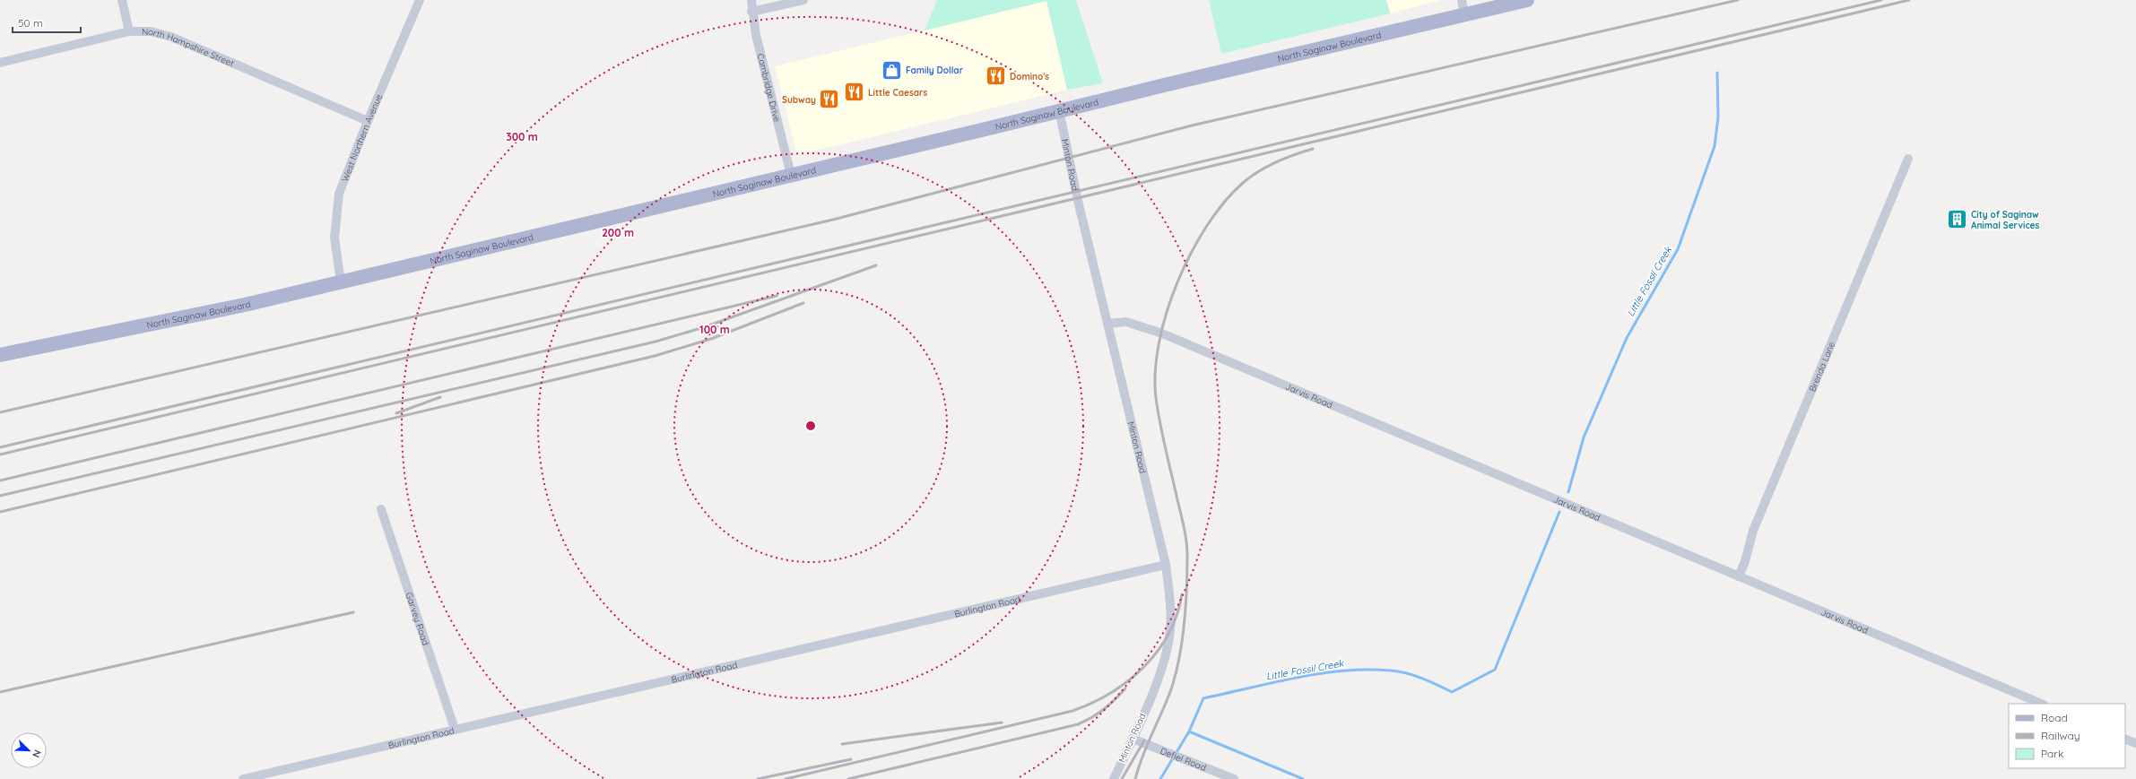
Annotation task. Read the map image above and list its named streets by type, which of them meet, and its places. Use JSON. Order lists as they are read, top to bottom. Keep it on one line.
{"streets":{"main road":["North Saginaw Boulevard"],"street":["North Hampshire Street","Cambridge Drive","West Northern Avenue","Minton Road","Brenda Lane","Jarvis Road","Burlington Road","Garvey Road","Defiel Road"]},"crossings":[["North Saginaw Boulevard","Cambridge Drive"],["North Saginaw Boulevard","West Northern Avenue"],["North Saginaw Boulevard","Minton Road"],["North Hampshire Street","West Northern Avenue"],["Minton Road","Jarvis Road"],["Minton Road","Burlington Road"],["Minton Road","Defiel Road"],["Brenda Lane","Jarvis Road"],["Burlington Road","Garvey Road"]],"water":["Little Fossil Creek"],"places":{"shop":["Family Dollar"],"restaurant":["Domino's","Little Caesars","Subway"],"building":["City of Saginaw Animal Services"]},"legend":["Road","Railway","Park"],"scale_bar":"50 m","north":"bottom right","rings":["300 m","200 m","100 m"]}
